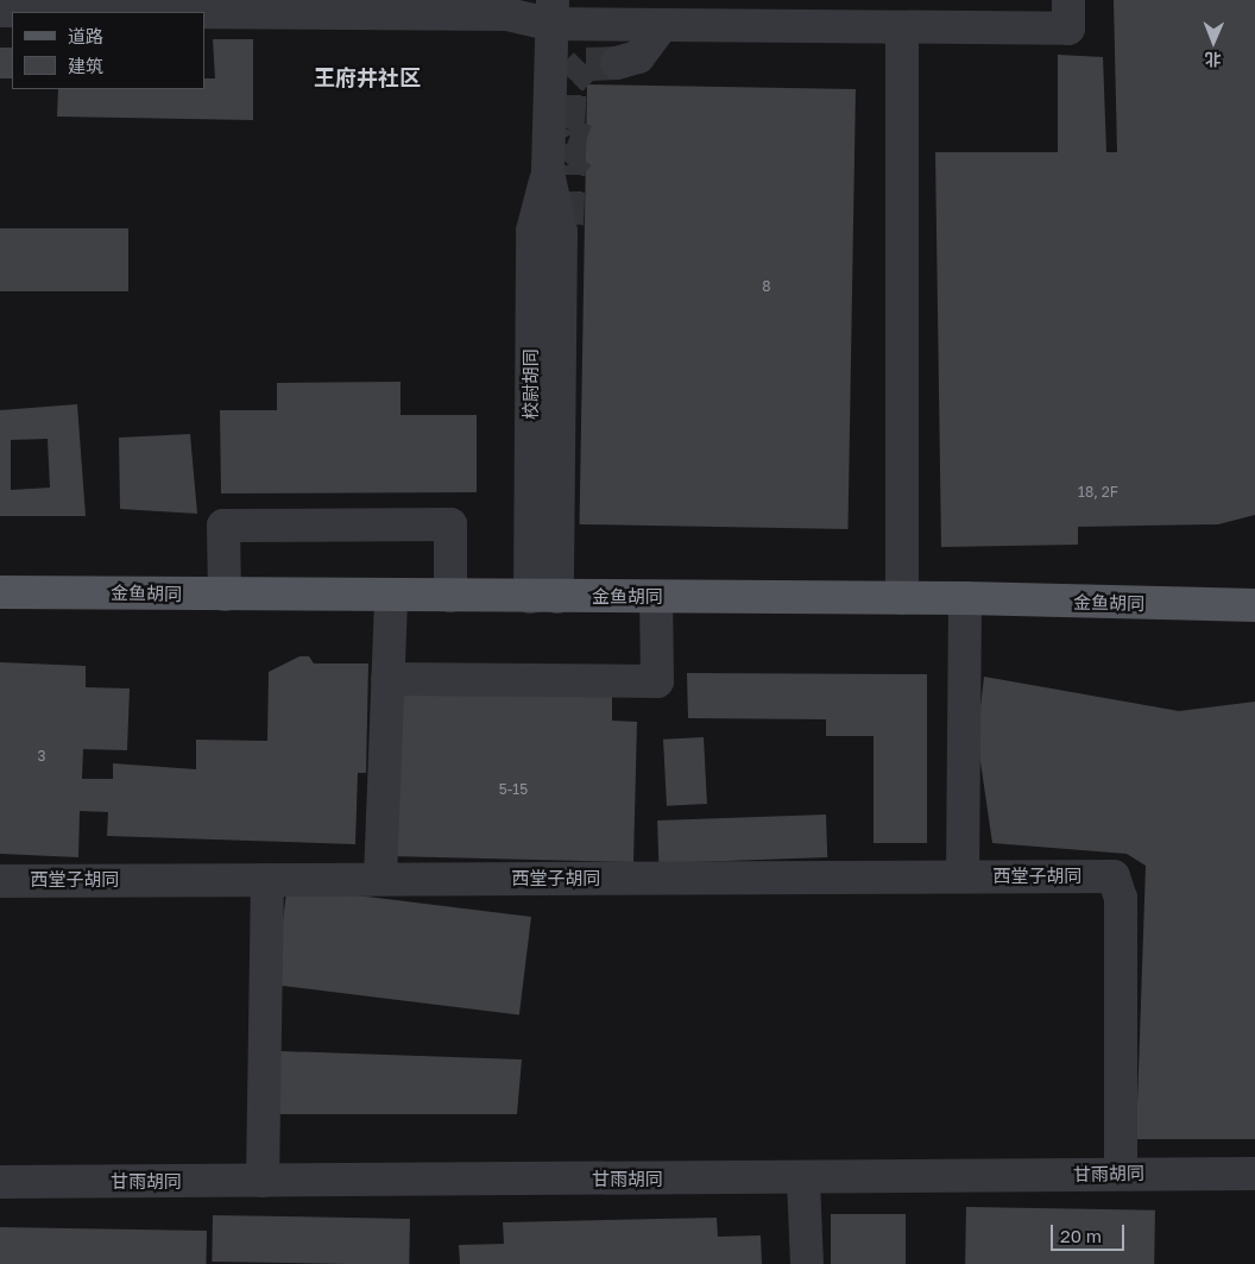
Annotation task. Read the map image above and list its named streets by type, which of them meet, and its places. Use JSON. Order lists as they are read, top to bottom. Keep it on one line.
{"streets":{"main road":["金鱼胡同"],"street":["校尉胡同","西堂子胡同","甘雨胡同"]},"crossings":[["校尉胡同","金鱼胡同"],["西堂子胡同","甘雨胡同"]],"districts":["王府井社区"],"house_numbers":["8","18, 2F","3","5-15"],"legend":["道路","建筑"],"scale_bar":"20 m","north":"bottom"}
